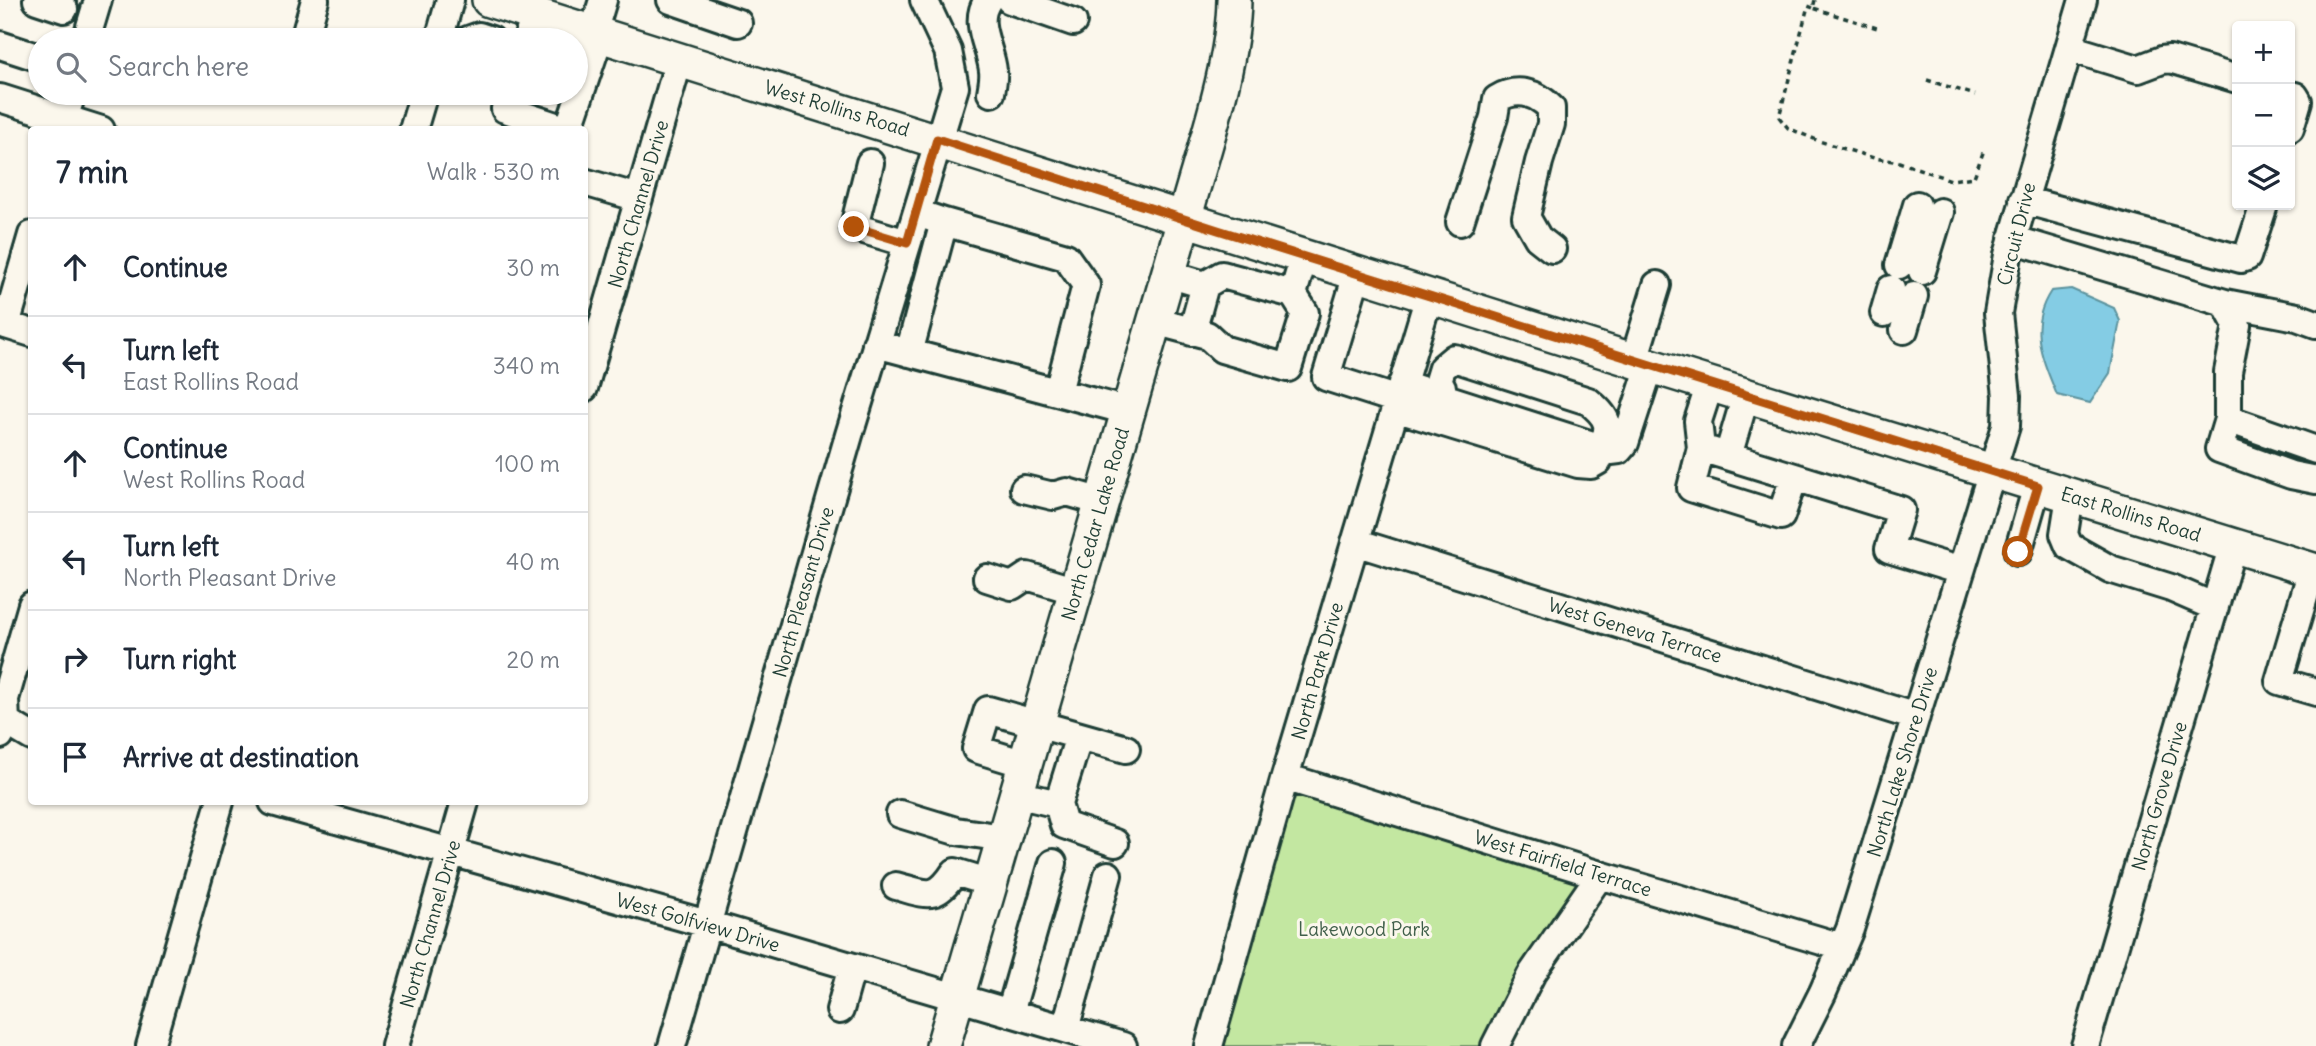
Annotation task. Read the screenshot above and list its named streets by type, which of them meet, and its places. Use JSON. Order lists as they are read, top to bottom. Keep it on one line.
{"streets":{"main road":["West Rollins Road","East Rollins Road","North Cedar Lake Road"],"street":["North Channel Drive","Circuit Drive","North Pleasant Drive","West Geneva Terrace","North Park Drive","North Lake Shore Drive","North Grove Drive","West Fairfield Terrace","West Golfview Drive"]},"crossings":[["West Rollins Road","North Channel Drive"],["West Rollins Road","East Rollins Road"],["West Rollins Road","North Cedar Lake Road"],["West Rollins Road","North Pleasant Drive"],["North Channel Drive","West Golfview Drive"],["Circuit Drive","East Rollins Road"],["Circuit Drive","North Lake Shore Drive"],["East Rollins Road","North Cedar Lake Road"],["East Rollins Road","North Park Drive"],["East Rollins Road","North Lake Shore Drive"],["East Rollins Road","North Grove Drive"],["North Cedar Lake Road","West Golfview Drive"],["North Pleasant Drive","West Golfview Drive"],["West Geneva Terrace","North Park Drive"],["West Geneva Terrace","North Lake Shore Drive"],["North Park Drive","West Fairfield Terrace"],["North Lake Shore Drive","West Fairfield Terrace"]],"parks":["Lakewood Park"],"page":{"map_buttons":["+","−"],"search":"Search here","heading":["7 min","Walk · 530 m"],"list":[["Continue","30 m"],["Turn left","East Rollins Road","340 m"],["Continue","West Rollins Road","100 m"],["Turn left","North Pleasant Drive","40 m"],["Turn right","20 m"],"Arrive at destination"]}}
